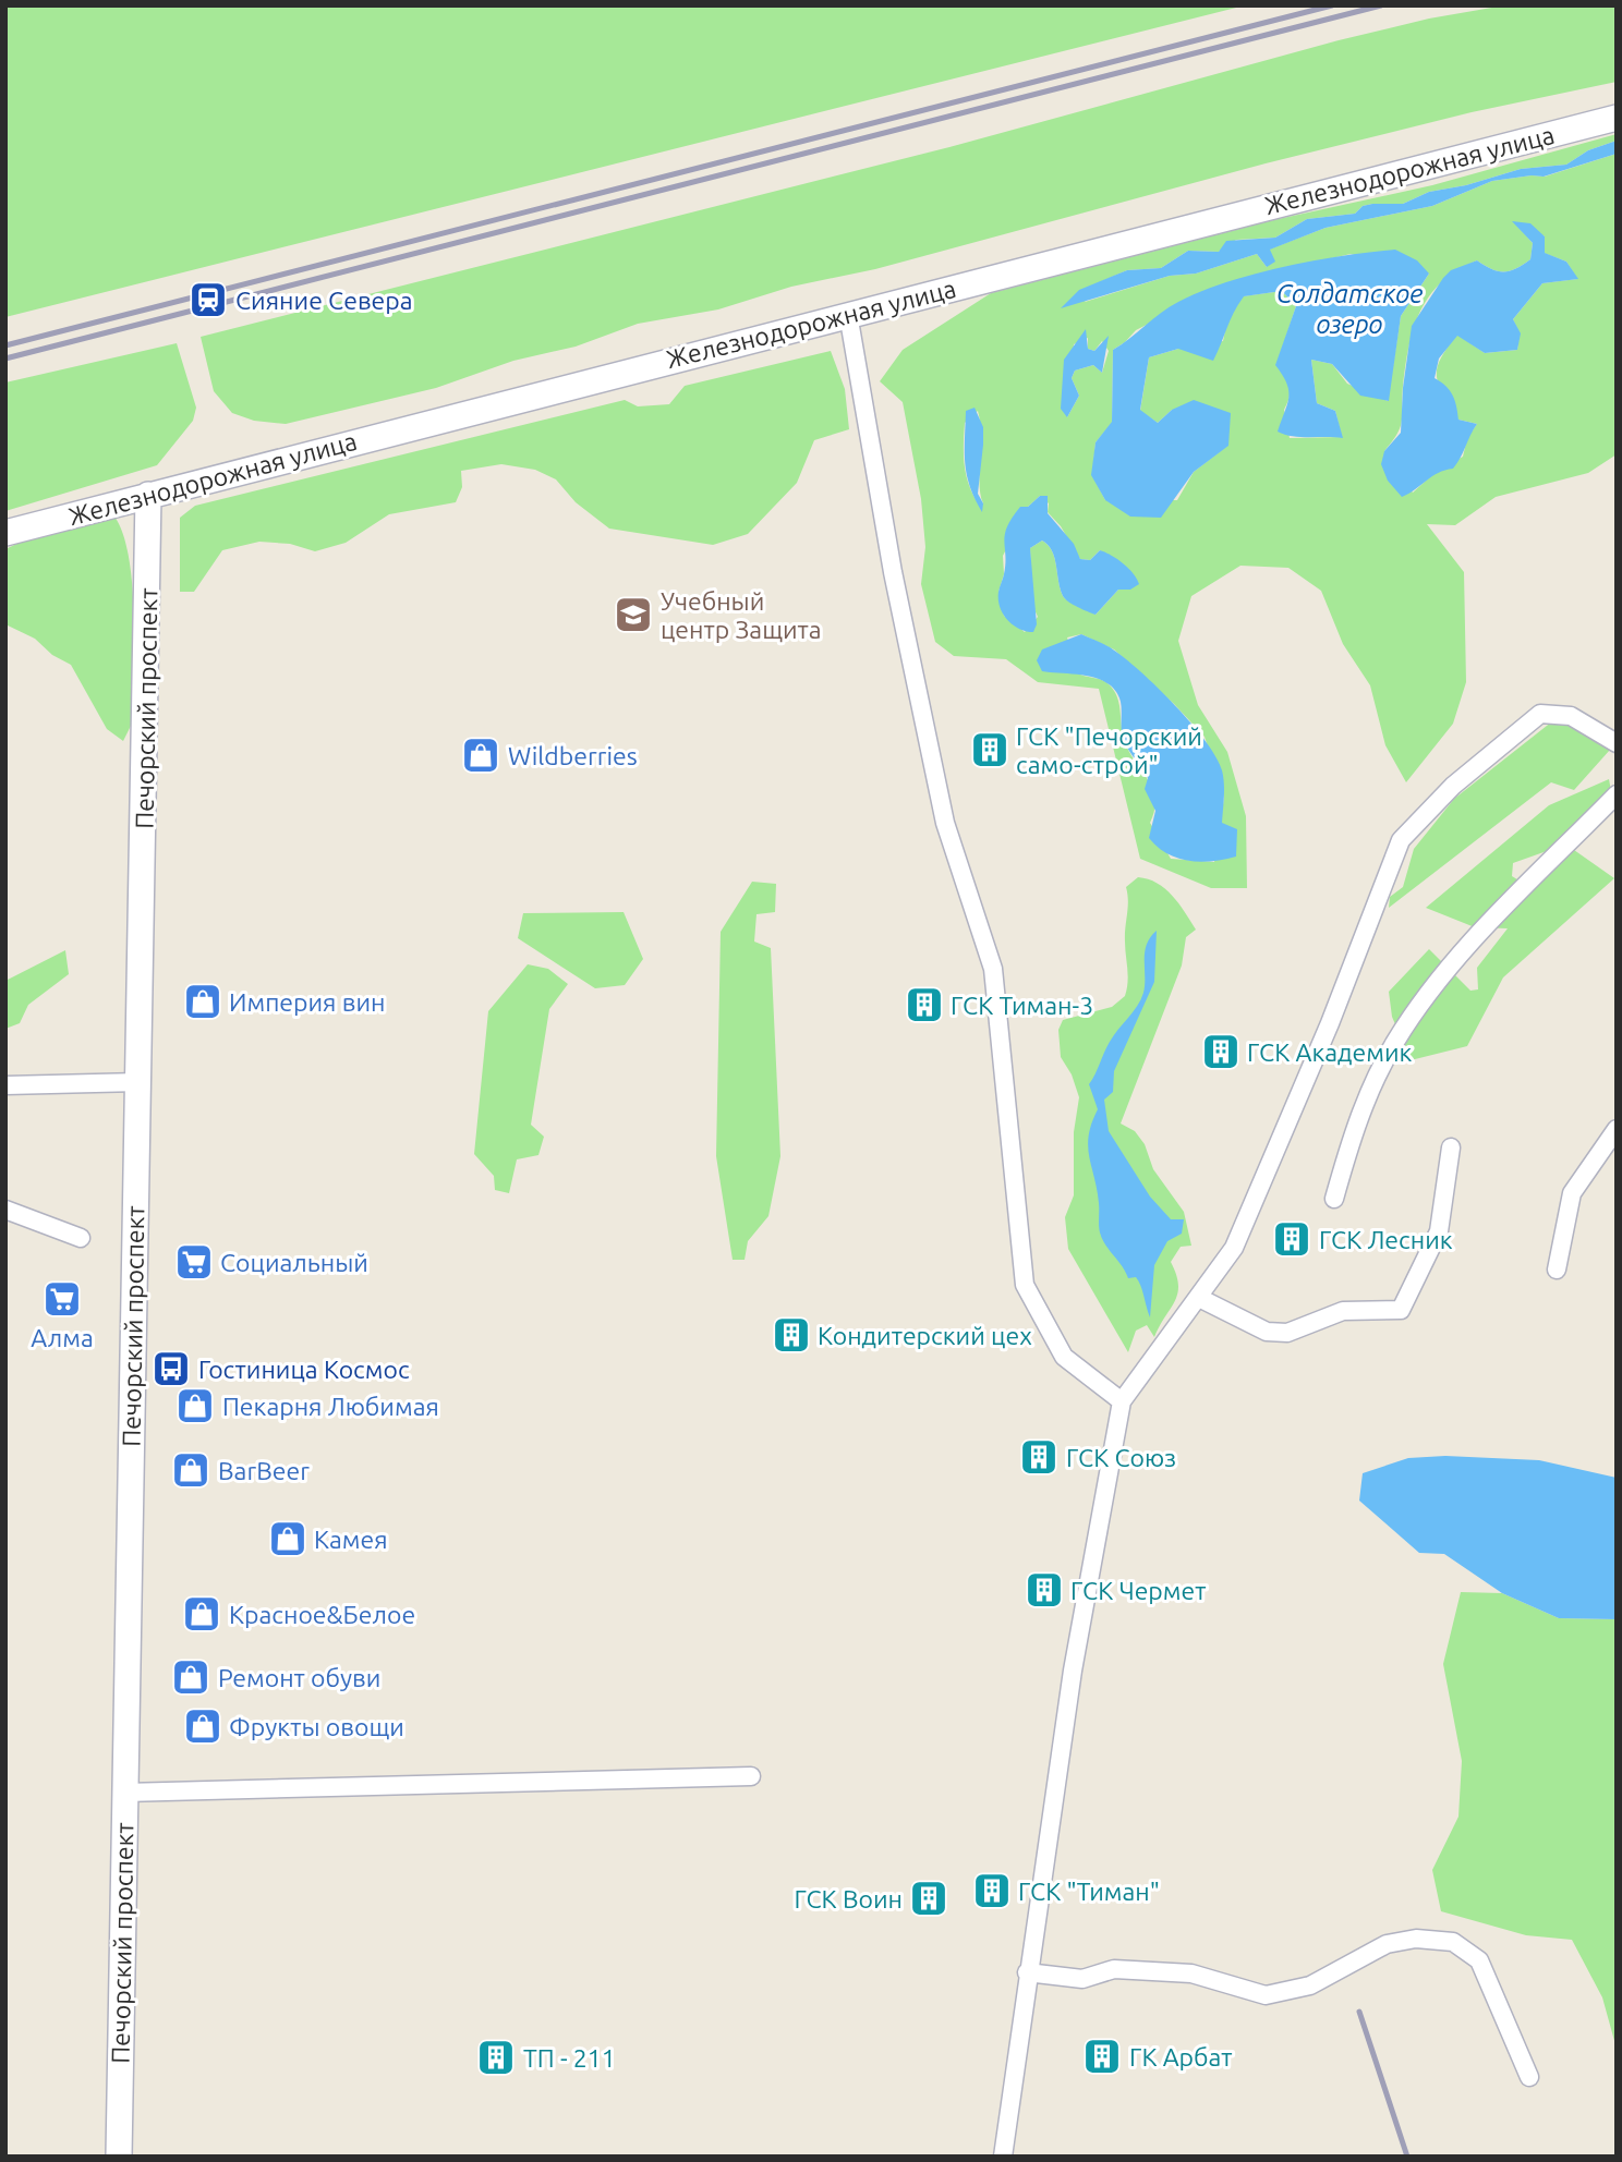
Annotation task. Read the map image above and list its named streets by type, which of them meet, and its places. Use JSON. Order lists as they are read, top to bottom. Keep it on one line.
{"streets":{"main road":["Железнодорожная улица","Печорский проспект"]},"crossings":[["Железнодорожная улица","Печорский проспект"]],"water":["Солдатское озеро"],"places":{"station":["Сияние Севера"],"school or university":["Учебный центр Защита"],"building":["ГСК \"Печорский само-строй\"","ГСК Тиман-3","ГСК Академик","ГСК Лесник","Кондитерский цех","ГСК Союз","ГСК Чермет","ГСК \"Тиман\"","ГСК Воин","ГК Арбат","ТП - 211"],"shop":["Wildberries","Империя вин","Пекарня Любимая","BarBeer","Камея","Красное&Белое","Ремонт обуви","Фрукты овощи"],"supermarket":["Социальный","Алма"],"bus stop":["Гостиница Космос"]}}
